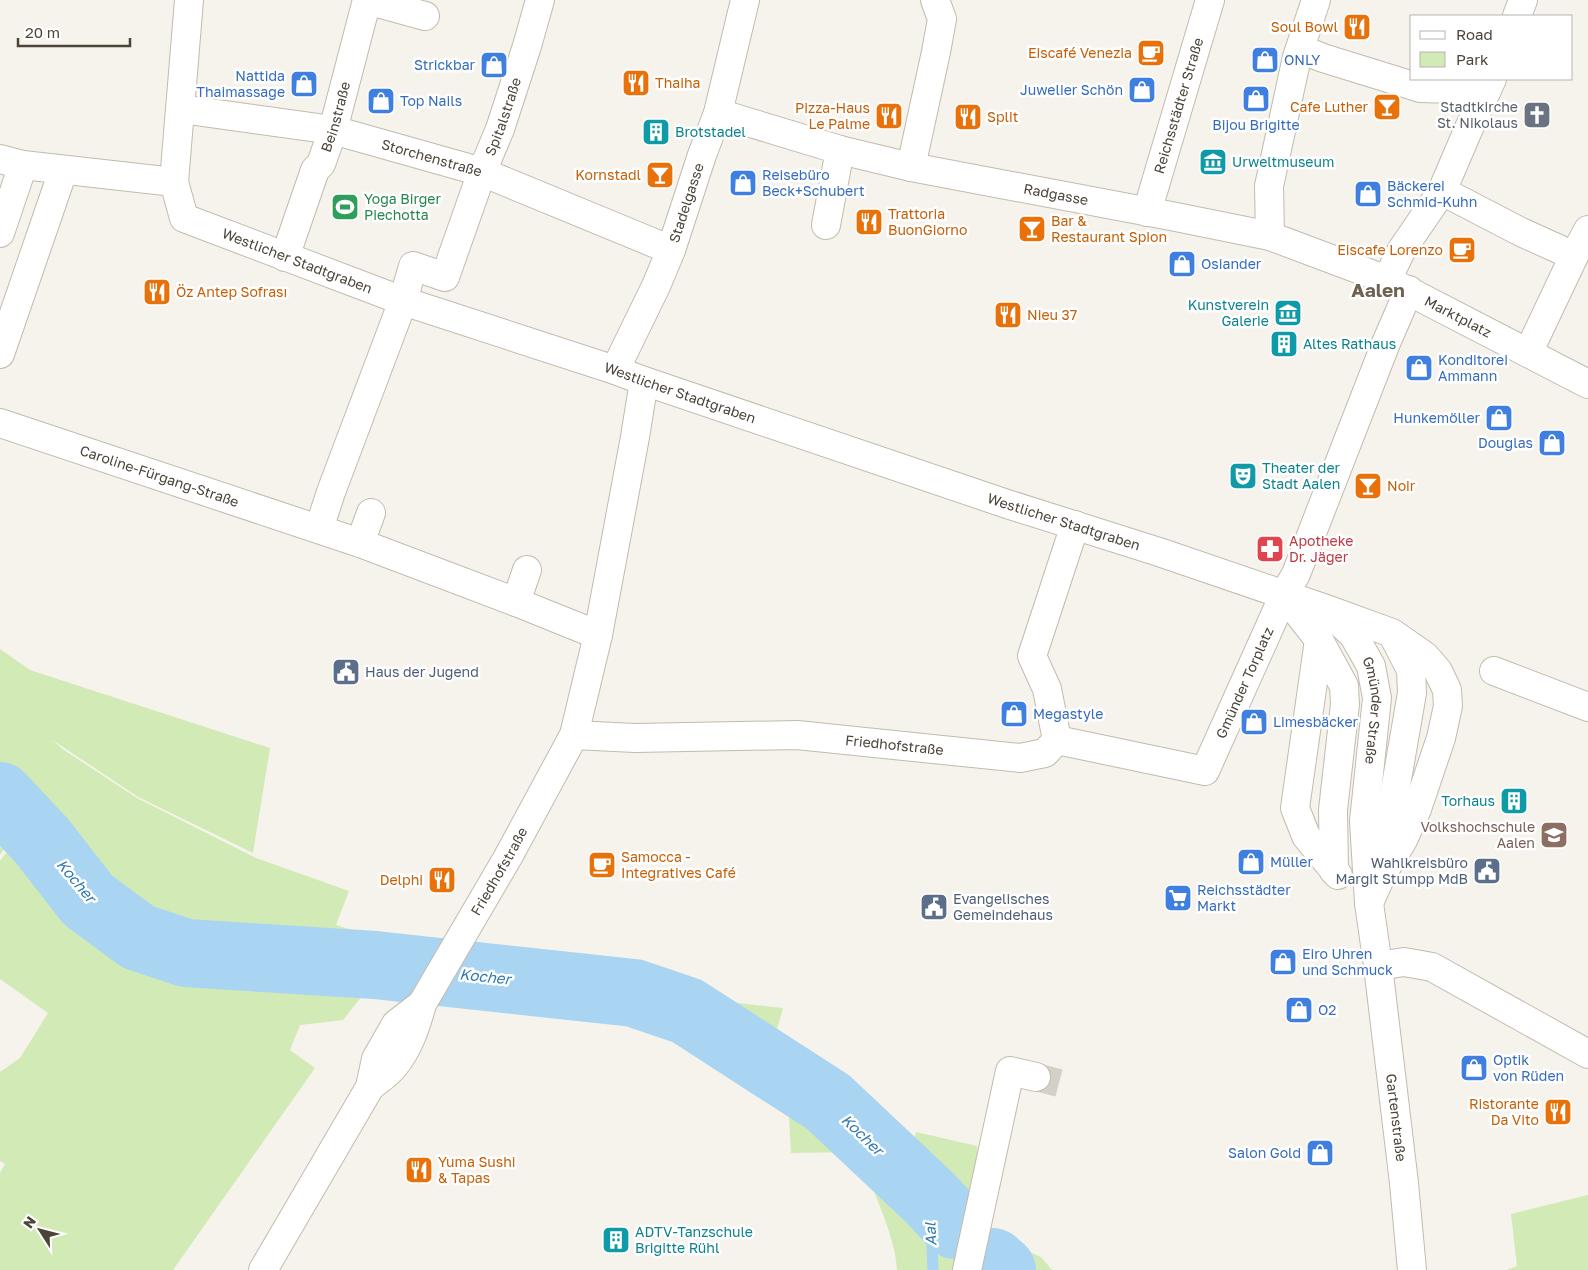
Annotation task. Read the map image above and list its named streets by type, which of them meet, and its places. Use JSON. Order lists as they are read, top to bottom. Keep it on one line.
{"streets":{"street":["Reichsstädter Straße","Beinstraße","Spitalstraße","Storchenstraße","Radgasse","Stadelgasse","Westlicher Stadtgraben","Marktplatz","Caroline-Fürgang-Straße","Gmünder Torplatz","Gmünder Straße","Friedhofstraße","Gartenstraße"]},"crossings":[["Reichsstädter Straße","Radgasse"],["Beinstraße","Storchenstraße"],["Beinstraße","Westlicher Stadtgraben"],["Spitalstraße","Storchenstraße"],["Spitalstraße","Westlicher Stadtgraben"],["Storchenstraße","Stadelgasse"],["Storchenstraße","Westlicher Stadtgraben"],["Radgasse","Stadelgasse"],["Radgasse","Marktplatz"],["Stadelgasse","Westlicher Stadtgraben"],["Westlicher Stadtgraben","Gmünder Torplatz"],["Westlicher Stadtgraben","Gmünder Straße"],["Westlicher Stadtgraben","Friedhofstraße"],["Caroline-Fürgang-Straße","Friedhofstraße"],["Gmünder Torplatz","Gmünder Straße"],["Gmünder Torplatz","Friedhofstraße"],["Gmünder Straße","Gartenstraße"]],"districts":["Aalen"],"water":["Kocher","Aal"],"places":{"restaurant":["Soul Bowl","Thaiha","Pizza-Haus Le Palme","Split","Trattoria BuonGiorno","Öz Antep Sofrası","Nieu 37","Delphi","Ristorante Da Vito","Yuma Sushi & Tapas"],"cafe":["Eiscafé Venezia","Eiscafe Lorenzo","Samocca - Integratives Café"],"shop":["ONLY","Strickbar","Nattida Thaimassage","Juwelier Schön","Bijou Brigitte","Top Nails","Reisebüro Beck+Schubert","Bäckerei Schmid-Kuhn","Osiander","Konditorei Ammann","Hunkemöller","Douglas","Megastyle","Limesbäcker","Müller","Eiro Uhren und Schmuck","O2","Optik von Rüden","Salon Gold"],"bar":["Cafe Luther","Kornstadl","Bar & Restaurant Spion","Noir"],"church":["Stadtkirche St. Nikolaus"],"building":["Brotstadel","Altes Rathaus","Torhaus","ADTV-Tanzschule Brigitte Rühl"],"museum":["Urweltmuseum","Kunstverein Galerie"],"sports":["Yoga Birger Piechotta"],"theatre":["Theater der Stadt Aalen"],"pharmacy":["Apotheke Dr. Jäger"],"public building":["Haus der Jugend","Wahlkreisbüro Margit Stumpp MdB","Evangelisches Gemeindehaus"],"school or university":["Volkshochschule Aalen"],"supermarket":["Reichsstädter Markt"]},"legend":["Road","Park"],"scale_bar":"20 m","north":"top left"}
